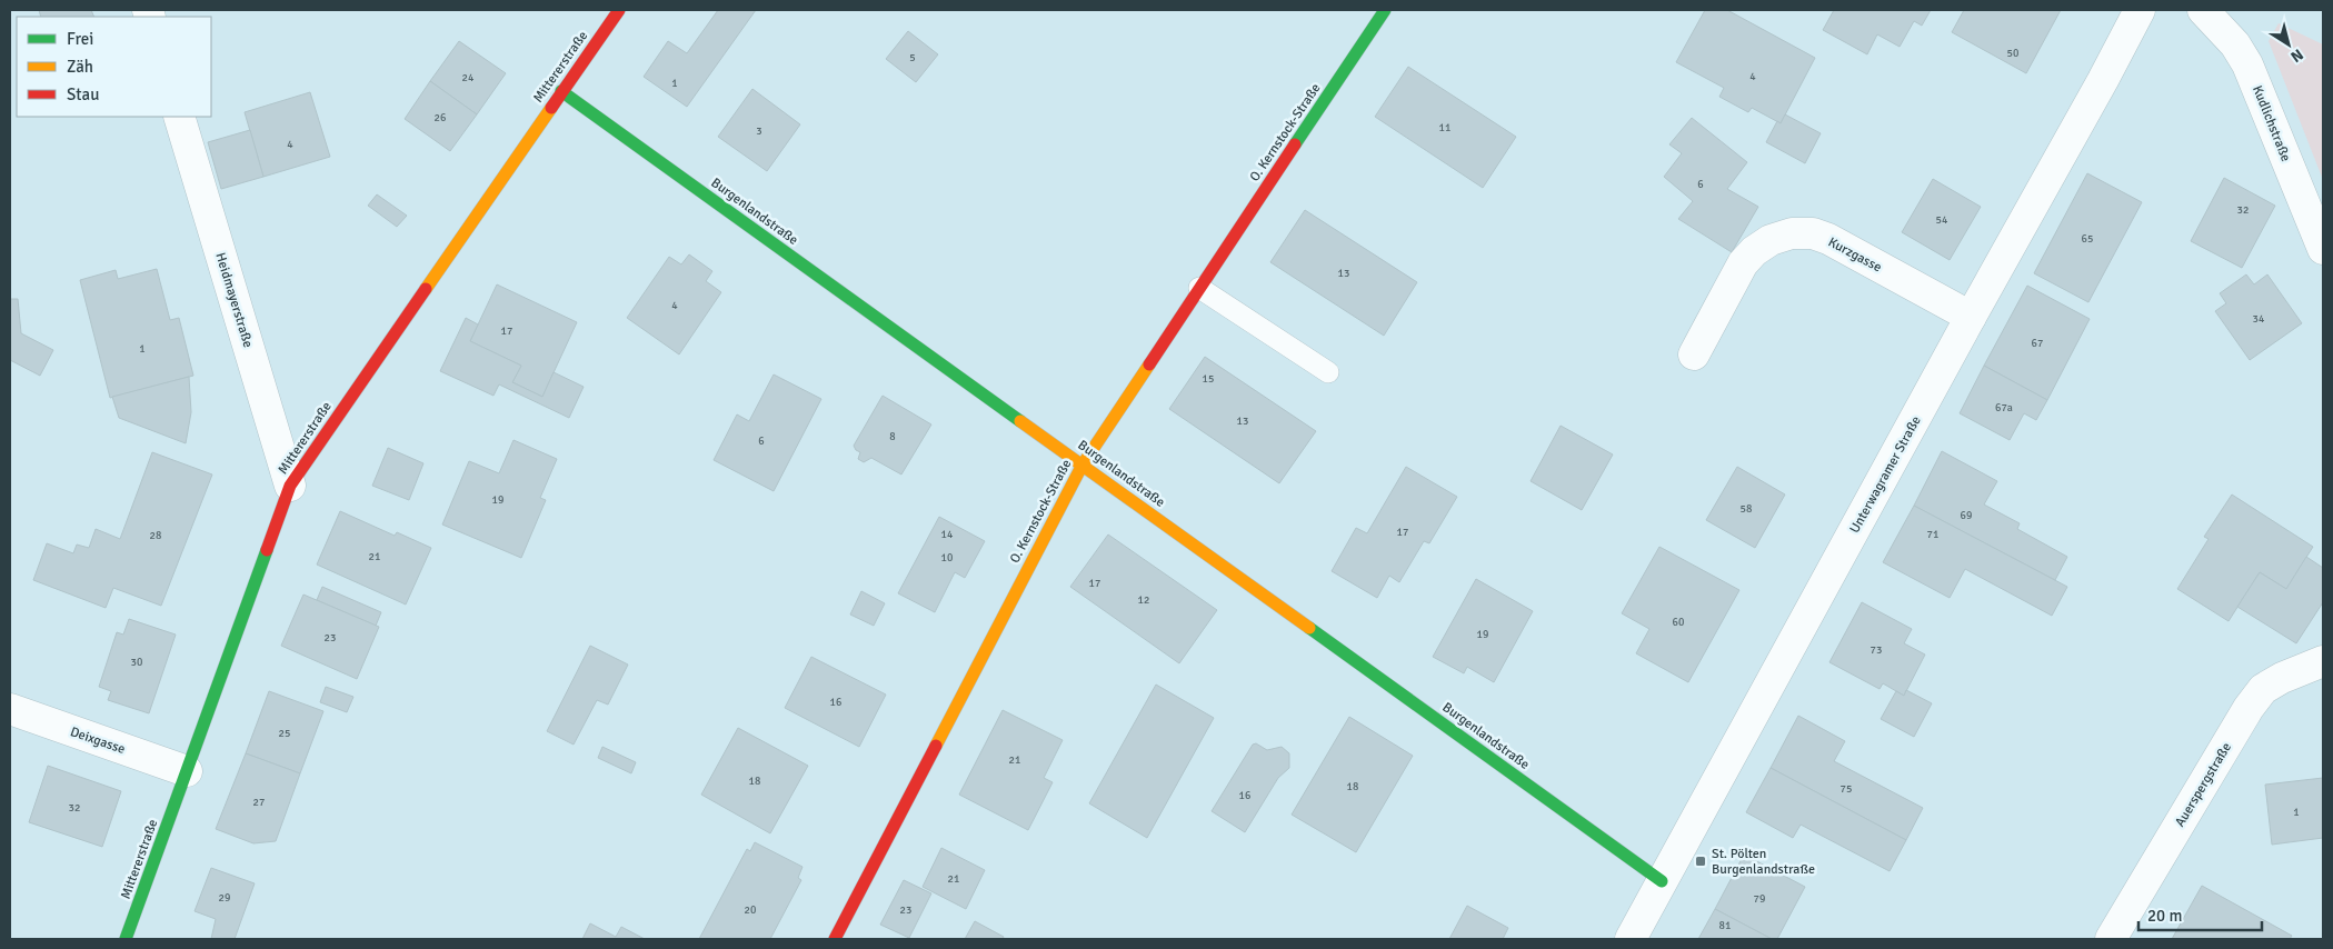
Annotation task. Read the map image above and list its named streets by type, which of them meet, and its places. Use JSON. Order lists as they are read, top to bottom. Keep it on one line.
{"streets":{"street":["Mittererstraße","Kudlichstraße","O. Kernstock-Straße","Burgenlandstraße","Kurzgasse","Heidmayerstraße","Unterwagramer Straße","Deixgasse","Auerspergstraße"]},"crossings":[["Mittererstraße","Burgenlandstraße"],["Mittererstraße","Heidmayerstraße"],["Mittererstraße","Deixgasse"],["O. Kernstock-Straße","Burgenlandstraße"],["Burgenlandstraße","Unterwagramer Straße"],["Kurzgasse","Unterwagramer Straße"]],"places":{"transit":["St. Pölten Burgenlandstraße"]},"house_numbers":["50","5","4","24","1","26","11","3","4","6","32","54","65","13","4","34","17","67","1","15","67a","13","8","6","19","58","69","17","14","71","28","21","10","17","12","60","19","23","73","30","16","25","21","18","18","75","16","27","32","1","21","29","79","20","23","81"],"legend":["Frei","Zäh","Stau"],"scale_bar":"20 m","north":"bottom right"}
